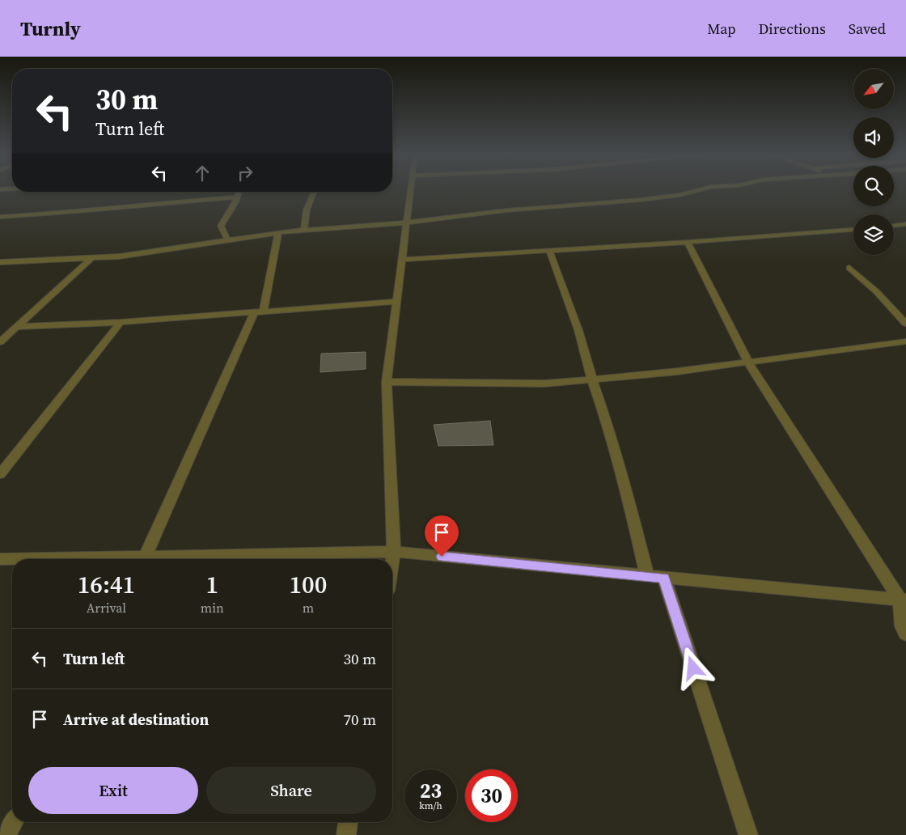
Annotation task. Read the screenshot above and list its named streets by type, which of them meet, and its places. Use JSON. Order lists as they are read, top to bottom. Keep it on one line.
{"north":"bottom left","page":{"header":"Turnly","nav":["Map","Directions","Saved"],"turn":["30 m","Turn left"],"eta":["16:41","Arrival","1","min","100","m"],"list":[{"name":"Turn left","value":"30 m"},{"name":"Arrive at destination","value":"70 m"}],"buttons":["Exit","Share"],"speed":"23 km/h","limit":"30"}}
